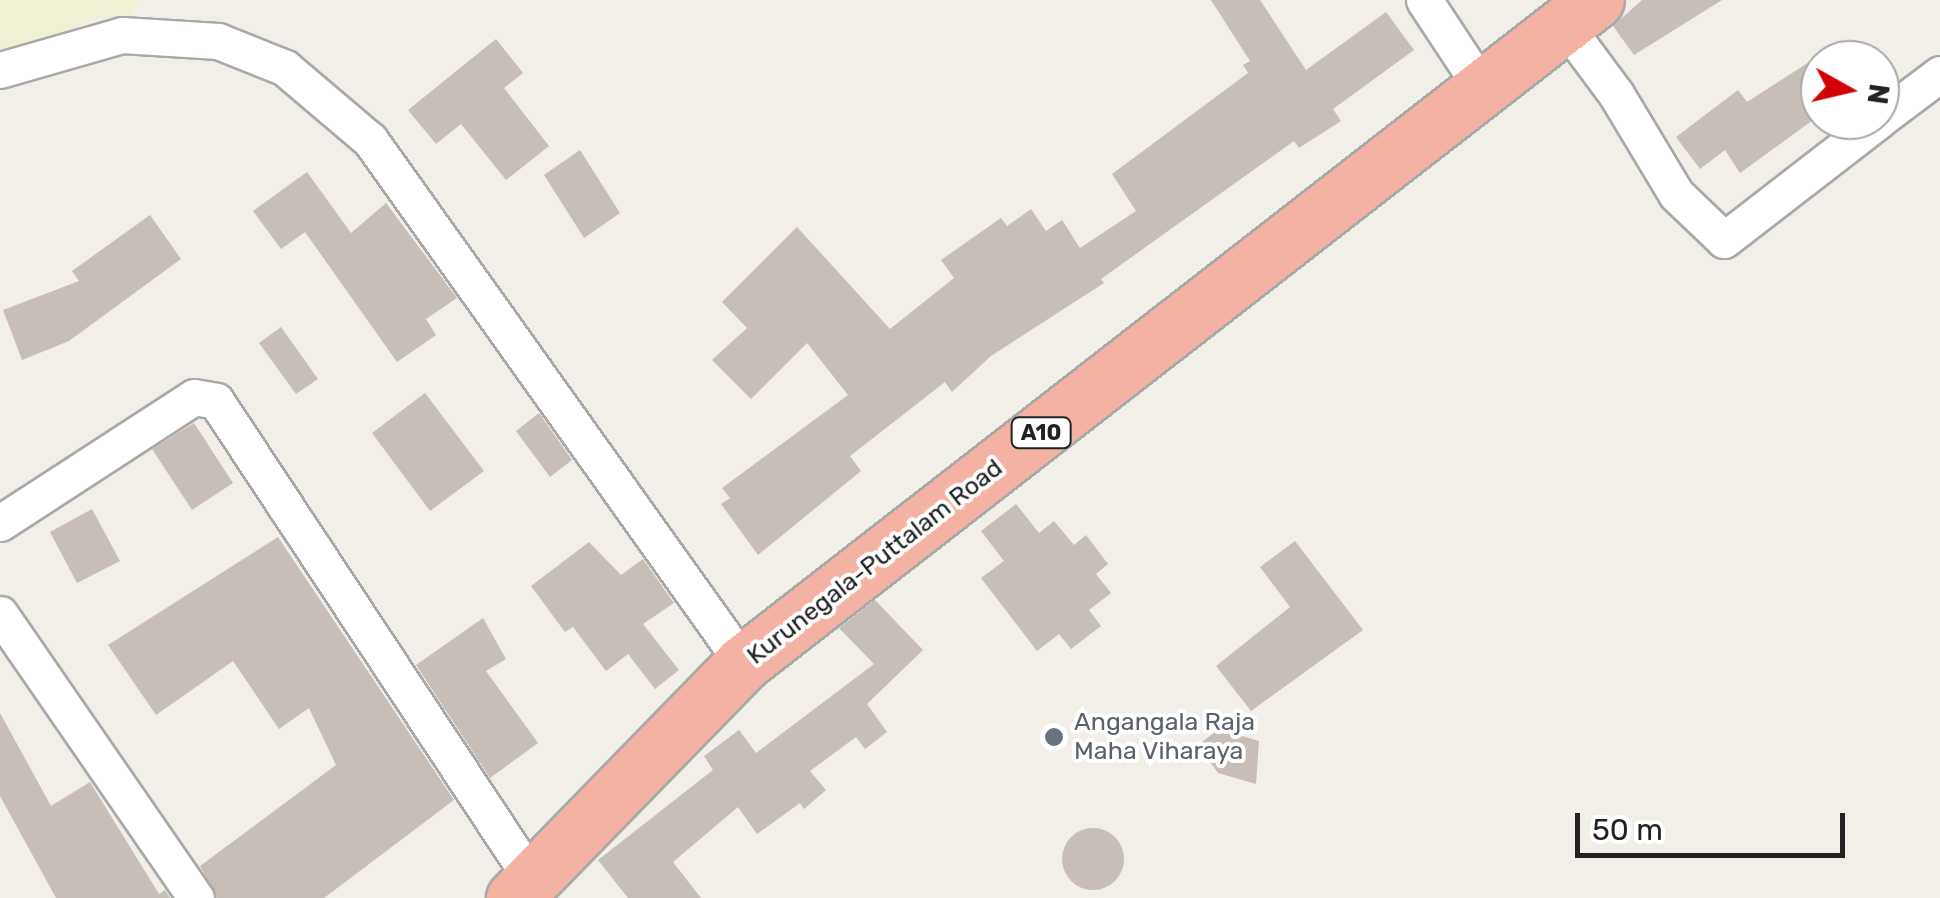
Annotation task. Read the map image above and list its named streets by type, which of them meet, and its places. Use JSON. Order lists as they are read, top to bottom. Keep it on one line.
{"streets":{"highway":["A10","Kurunegala-Puttalam Road"]},"places":["Angangala Raja Maha Viharaya"],"scale_bar":"50 m","north":"right"}
